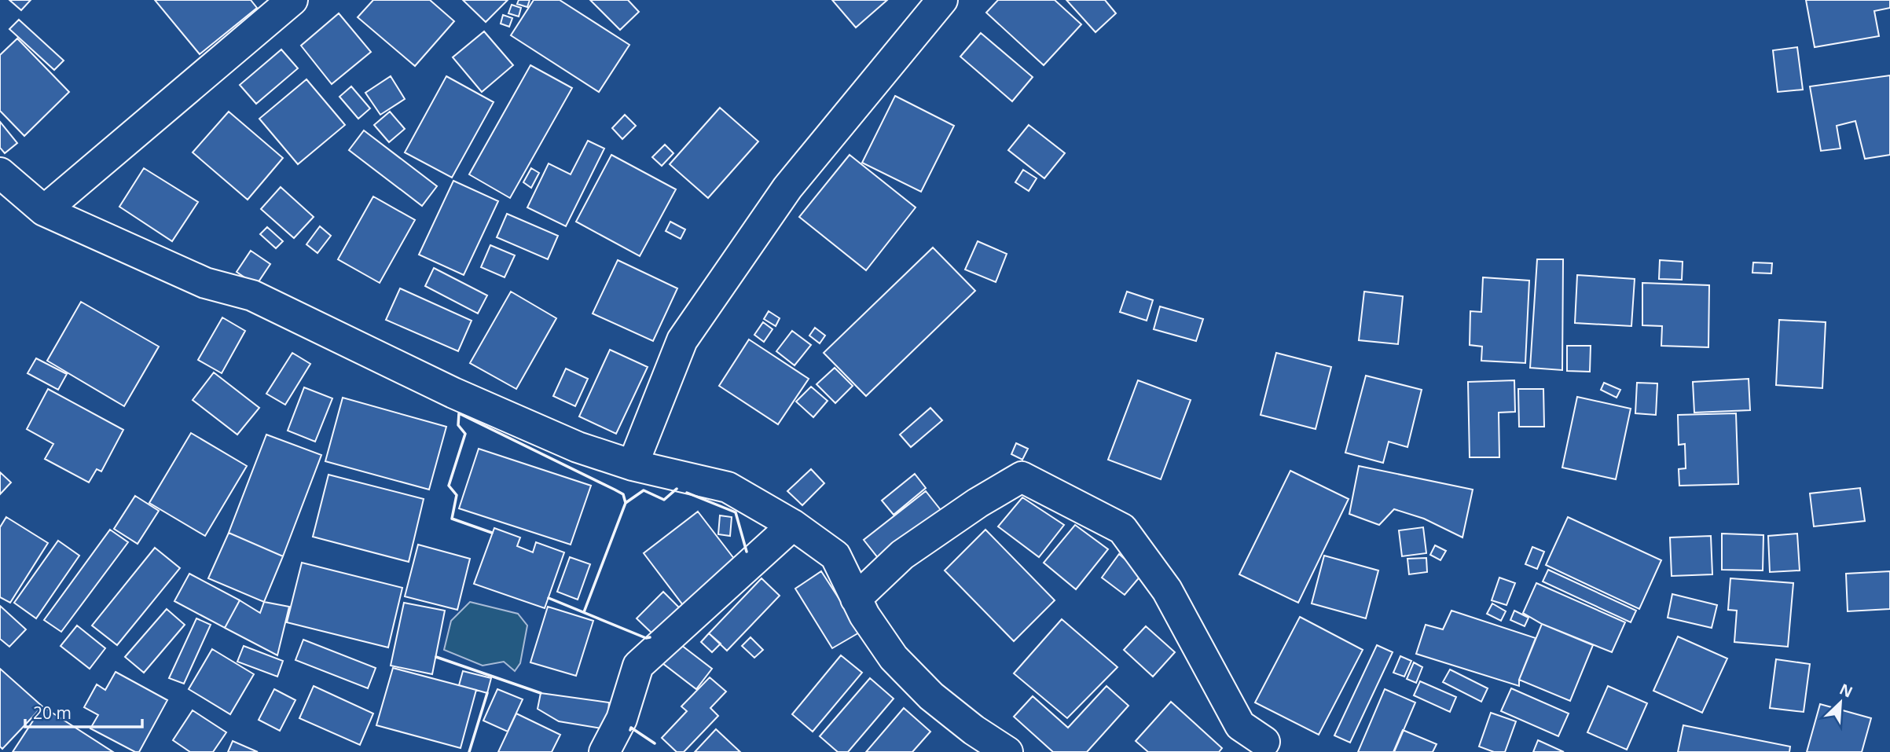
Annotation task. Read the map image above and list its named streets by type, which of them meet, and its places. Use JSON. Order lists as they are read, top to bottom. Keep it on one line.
{"scale_bar":"20 m","north":"top right"}
